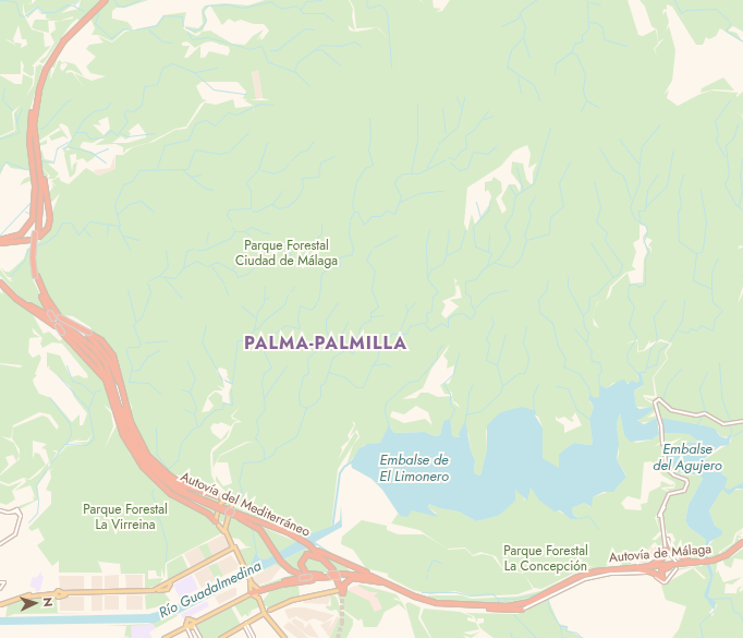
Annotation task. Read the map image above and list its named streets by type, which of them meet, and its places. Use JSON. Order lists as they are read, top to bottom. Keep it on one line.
{"streets":{"highway":["Autovía del Mediterráneo","Autovía de Málaga"]},"districts":["PALMA-PALMILLA"],"water":["Embalse del Agujero","Embalse de El Limonero","Río Guadalmedina"],"parks":["Parque Forestal Ciudad de Málaga","Parque Forestal La Virreina","Parque Forestal La Concepción"],"north":"right"}
